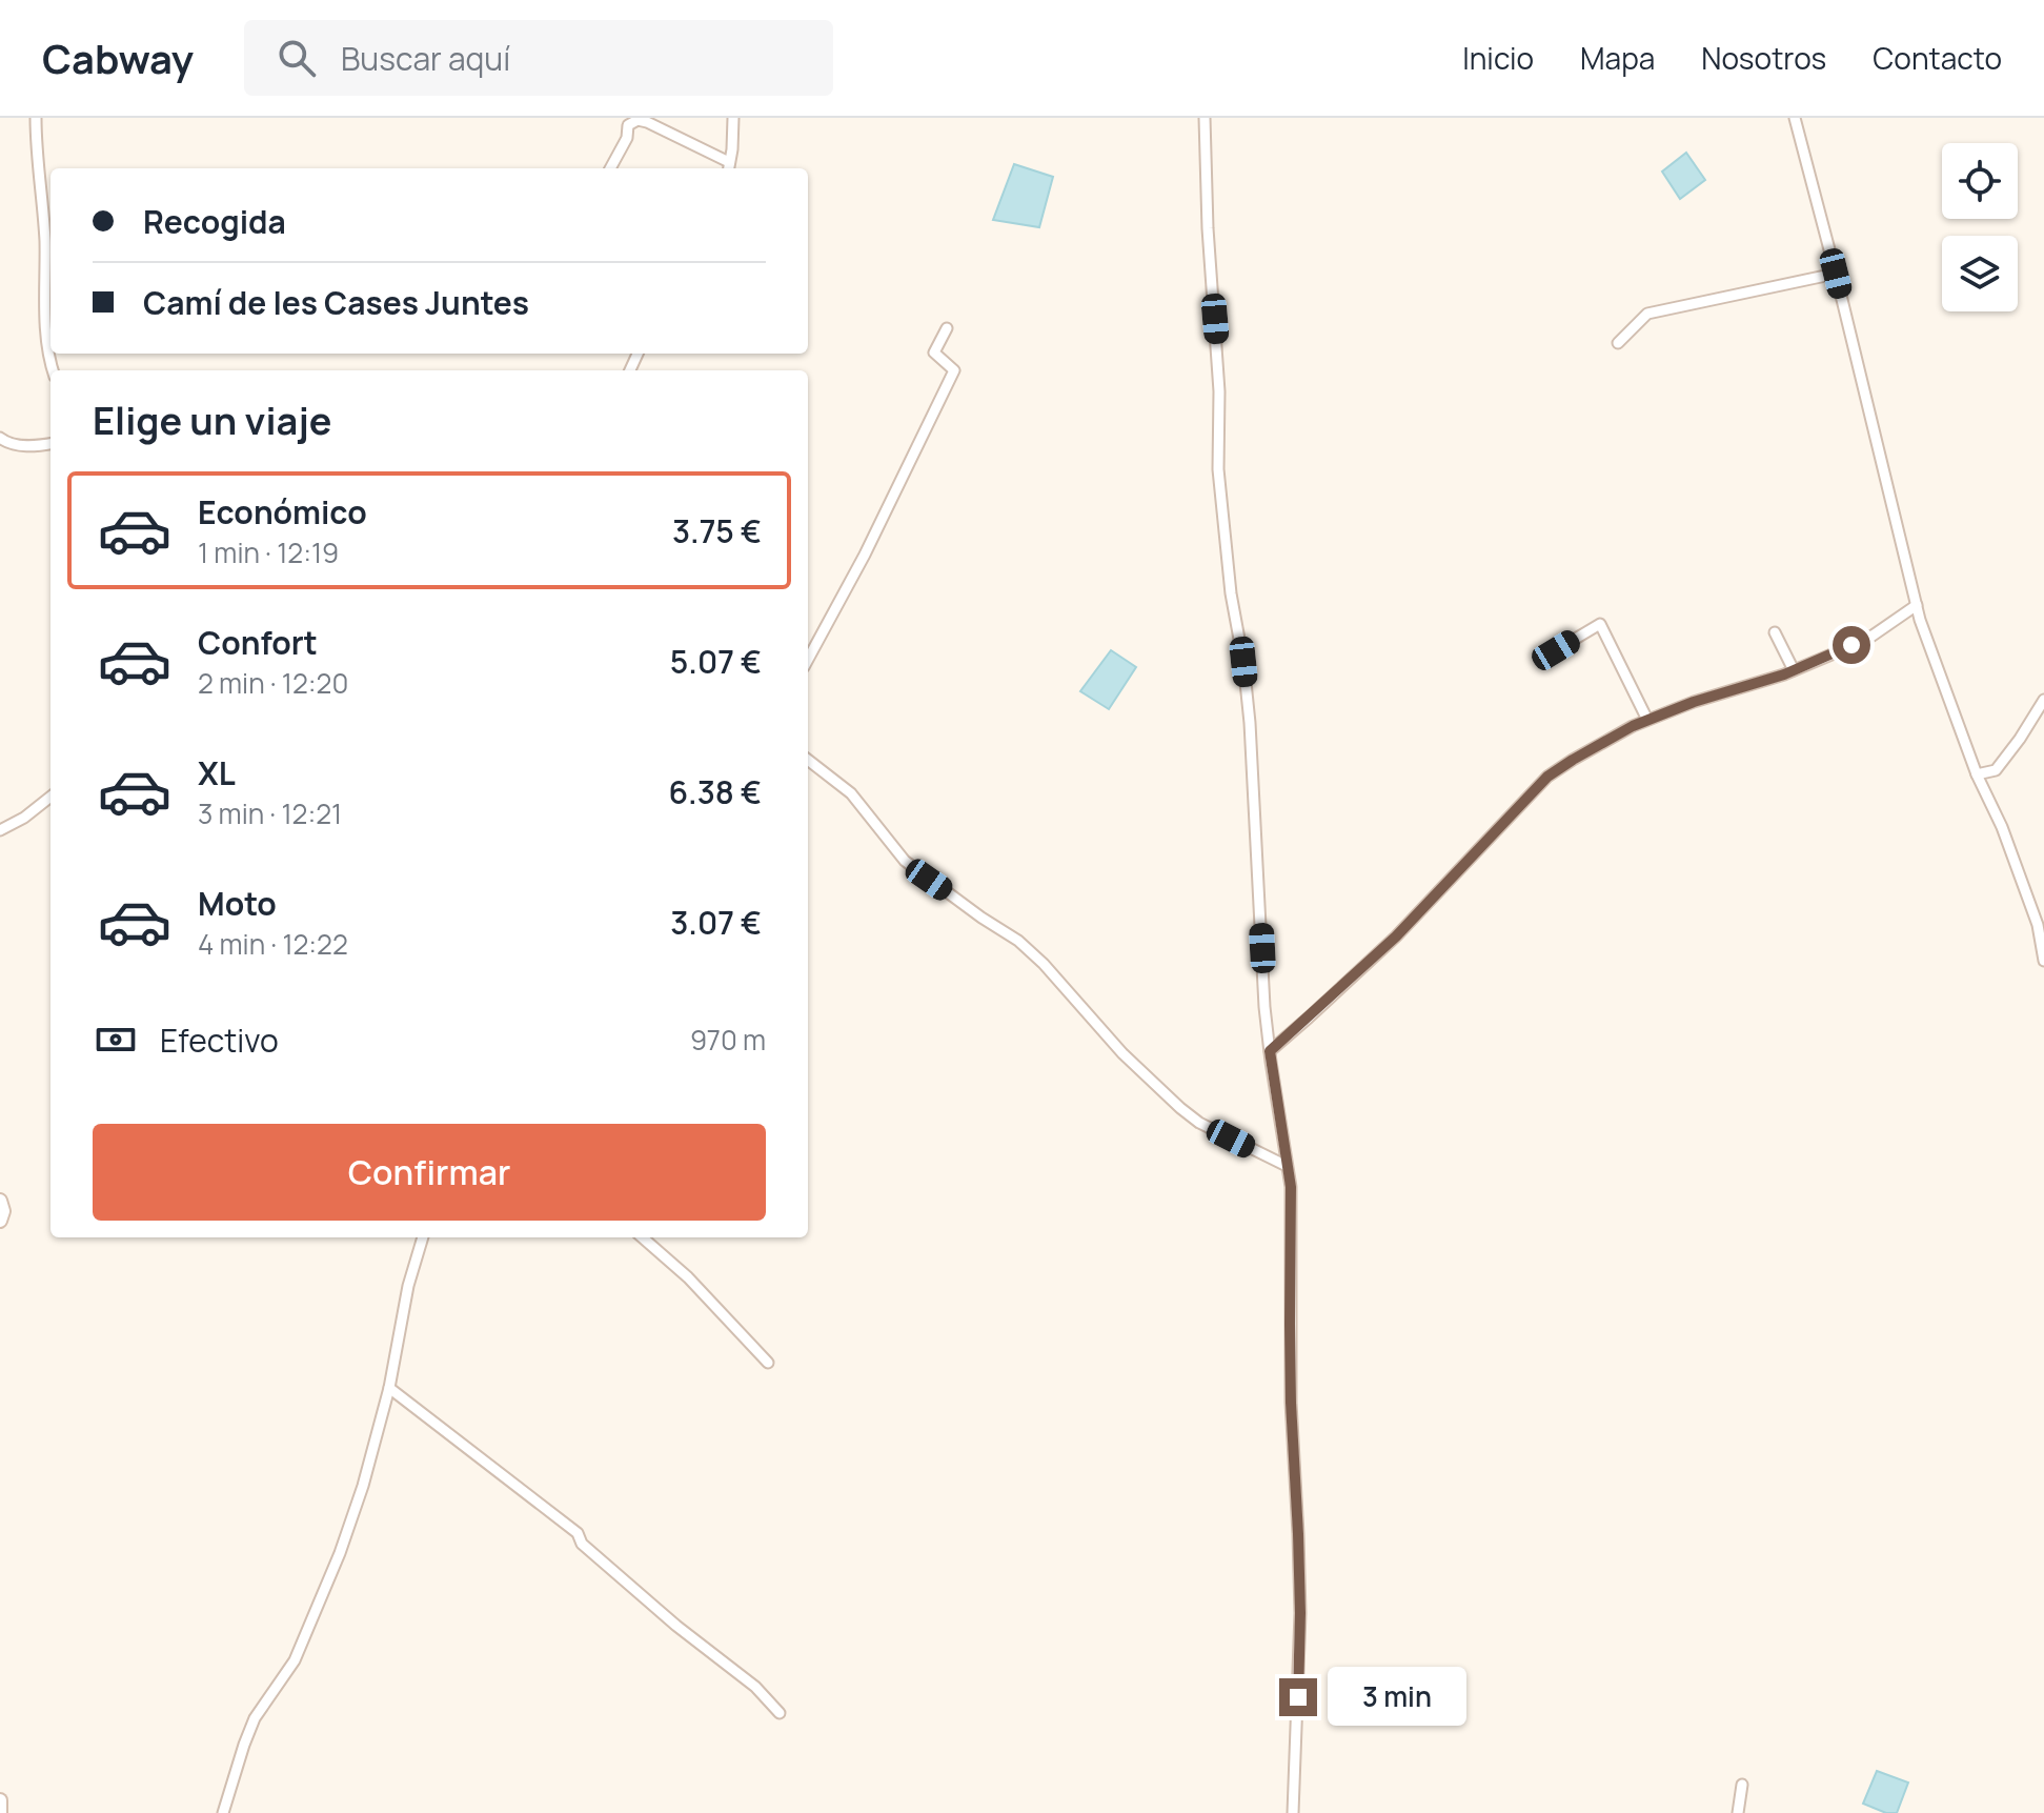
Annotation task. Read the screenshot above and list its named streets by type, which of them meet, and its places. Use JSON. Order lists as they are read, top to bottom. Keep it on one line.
{"page":{"header":"Cabway","search":"Buscar aquí","nav":["Inicio","Mapa","Nosotros","Contacto"],"banner":["Recogida","Camí de les Cases Juntes"],"heading":"Elige un viaje","list":[{"name":"Económico","note":"1 min · 12:19","value":"3.75 €"},{"name":"Confort","note":"2 min · 12:20","value":"5.07 €"},{"name":"XL","note":"3 min · 12:21","value":"6.38 €"},{"name":"Moto","note":"4 min · 12:22","value":"3.07 €"}],"pay":["Efectivo","970 m"],"buttons":"Confirmar","bubble":"3 min"}}
